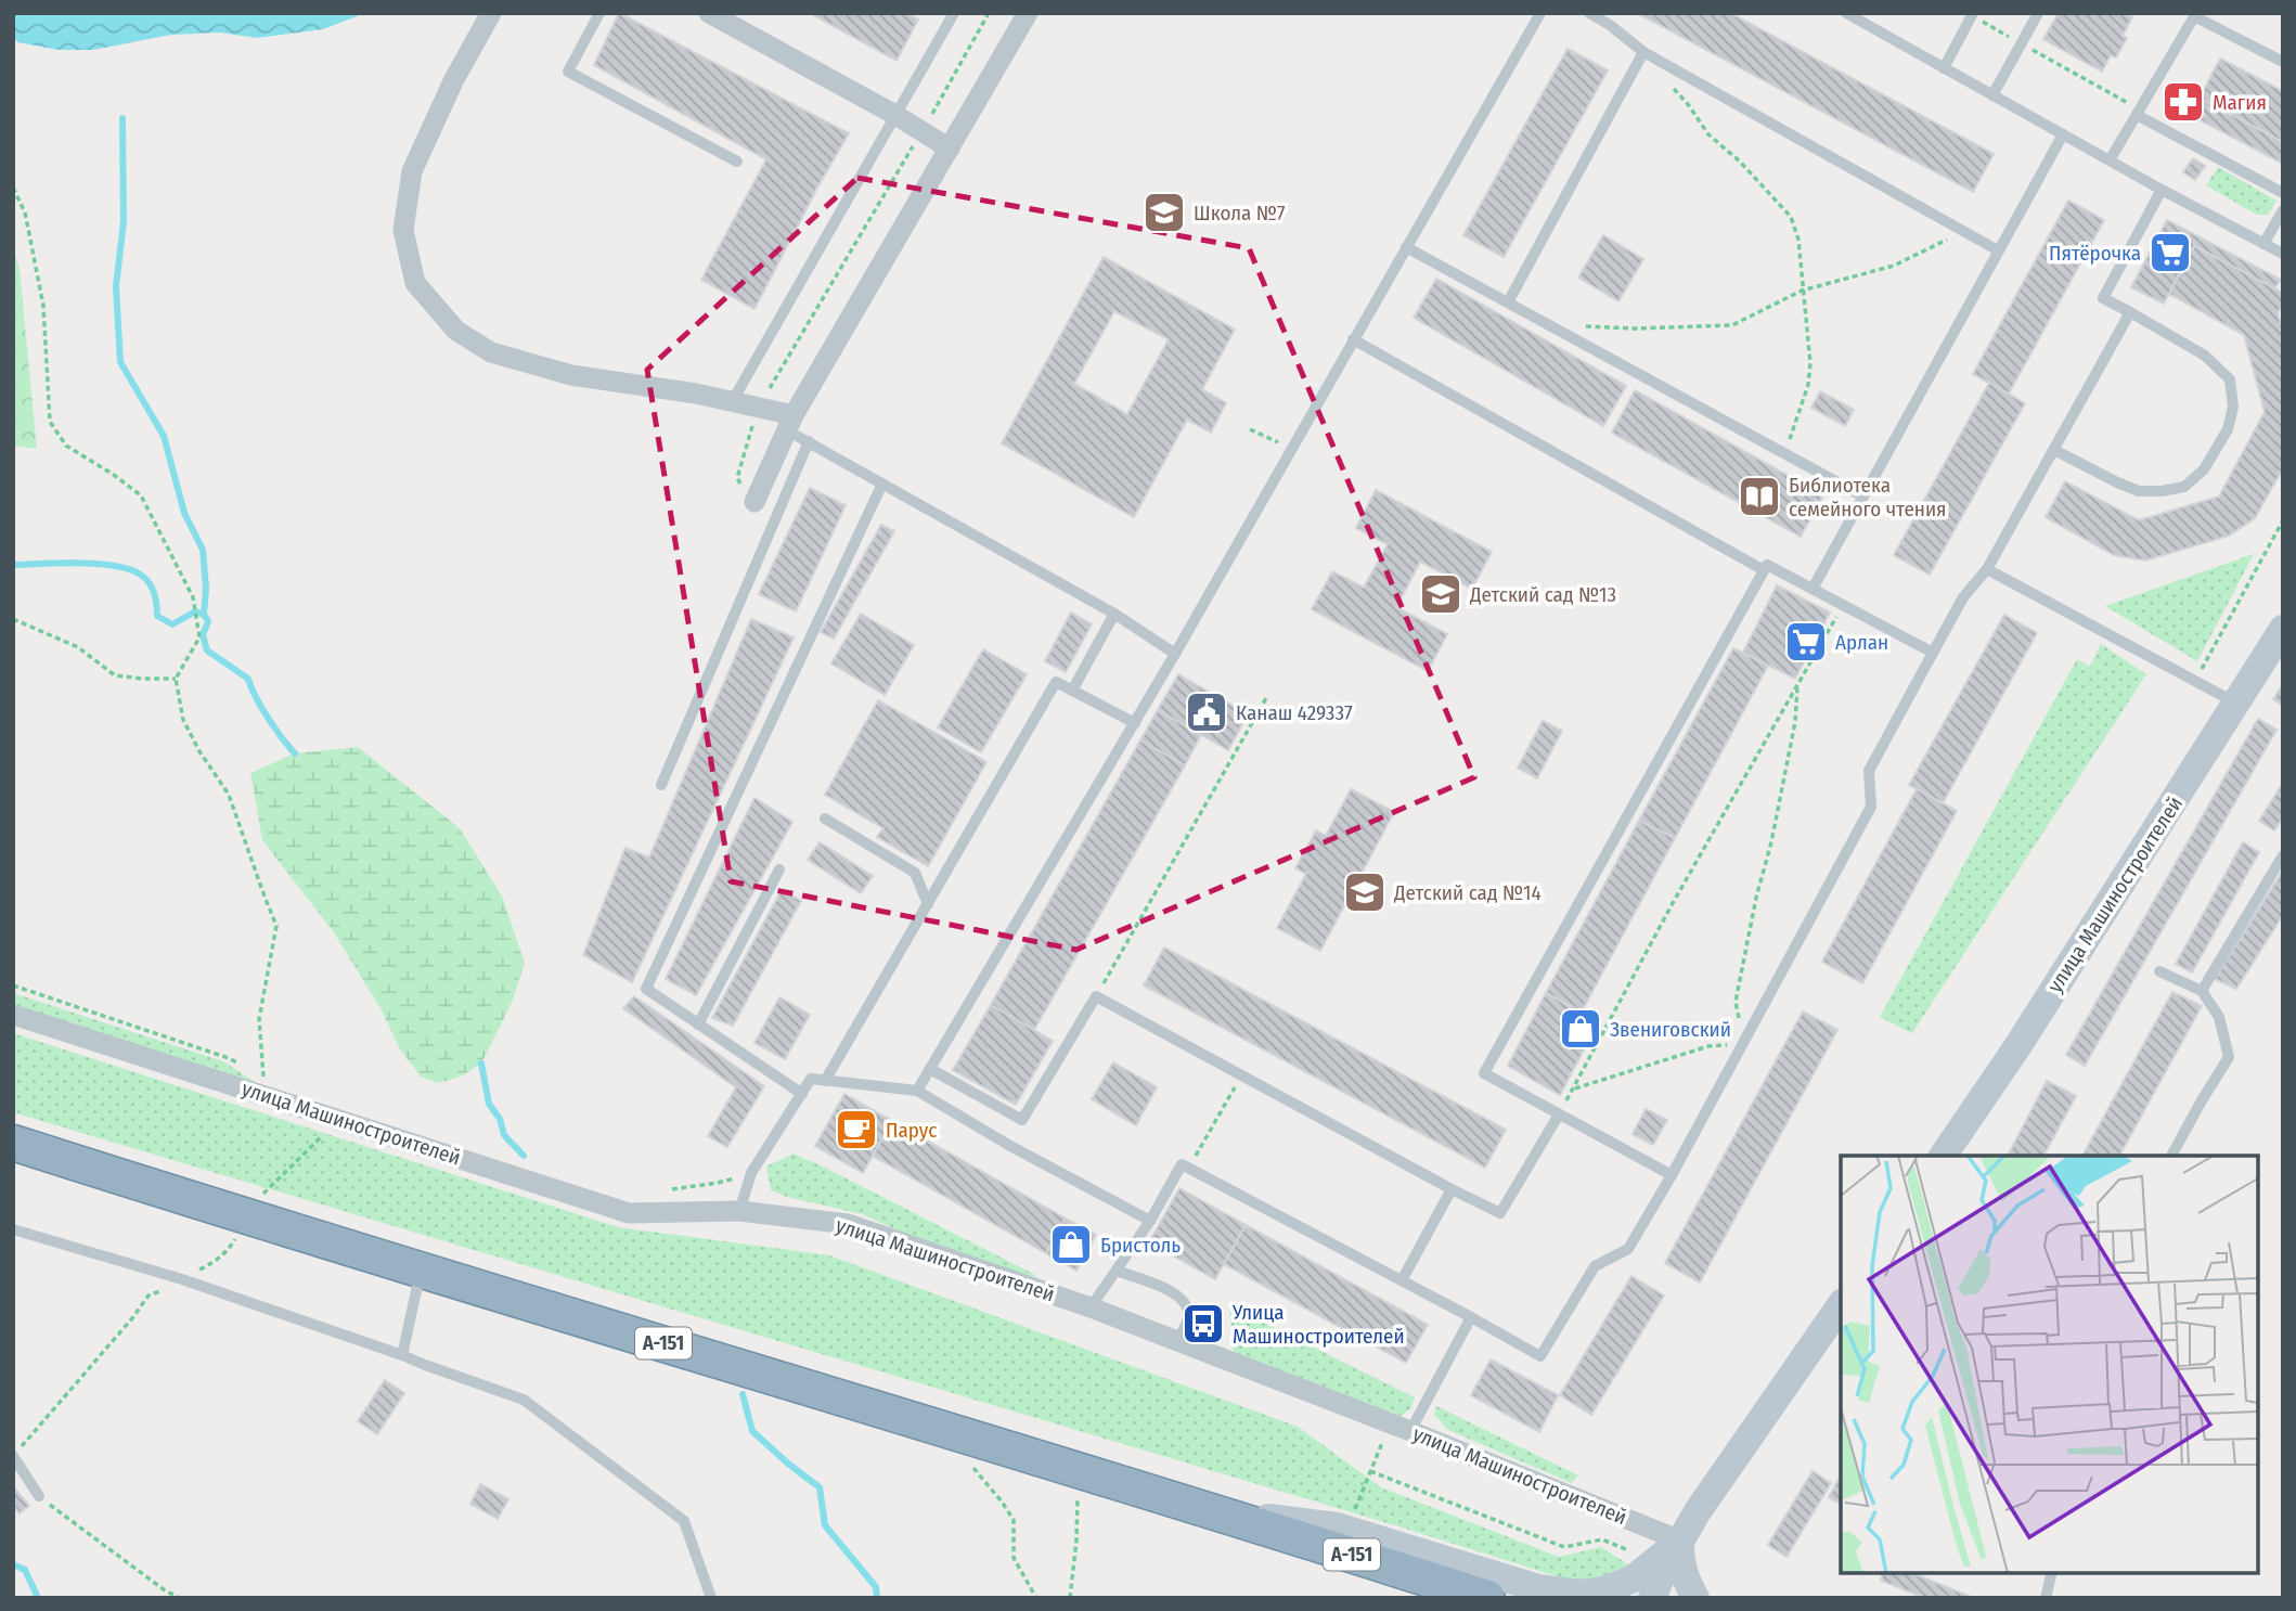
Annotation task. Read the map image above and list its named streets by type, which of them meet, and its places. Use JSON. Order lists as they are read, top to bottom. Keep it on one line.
{"streets":{"highway":["А-151"],"main road":["улица Машиностроителей"]},"places":{"pharmacy":["Магия"],"school or university":["Школа №7","Детский сад №13","Детский сад №14"],"supermarket":["Пятёрочка","Арлан"],"library":["Библиотека семейного чтения"],"public building":["Канаш 429337"],"shop":["Звениговский","Бристоль"],"cafe":["Парус"],"bus stop":["Улица Машиностроителей"]}}
